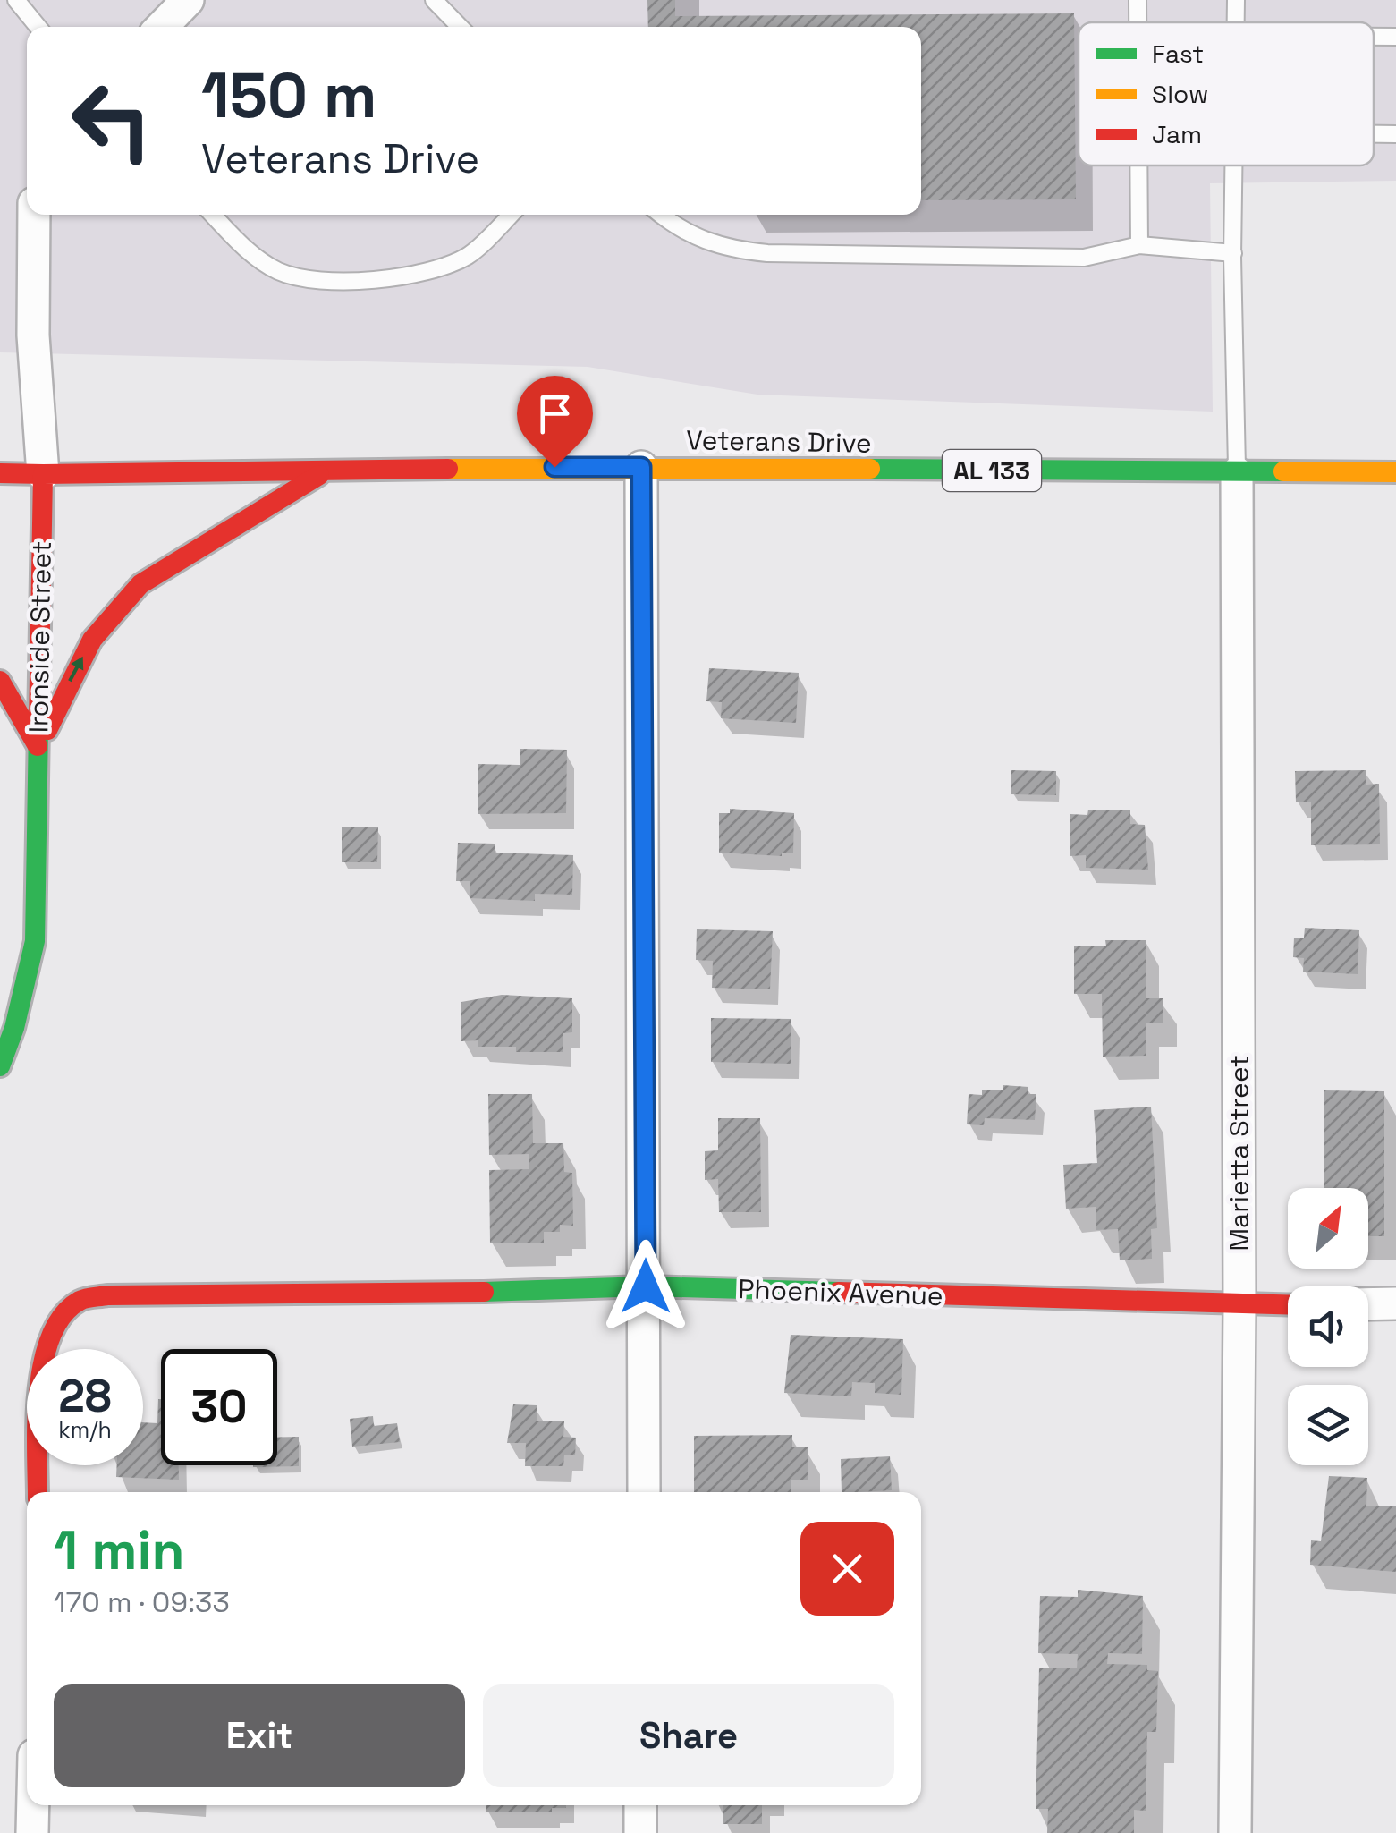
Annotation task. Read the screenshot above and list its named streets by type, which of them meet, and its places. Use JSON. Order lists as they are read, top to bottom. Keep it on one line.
{"streets":{"main road":["Veterans Drive","AL 133","Ironside Street","Phoenix Avenue"],"street":["Marietta Street"]},"crossings":[["Veterans Drive","Ironside Street"],["Veterans Drive","Marietta Street"],["Marietta Street","Phoenix Avenue"]],"legend":["Fast","Slow","Jam"],"north":"top right","page":{"turn":["150 m","Veterans Drive"],"speed":"28 km/h","limit":"30","heading":["1 min","170 m · 09:33"],"buttons":["Exit","Share"]}}
